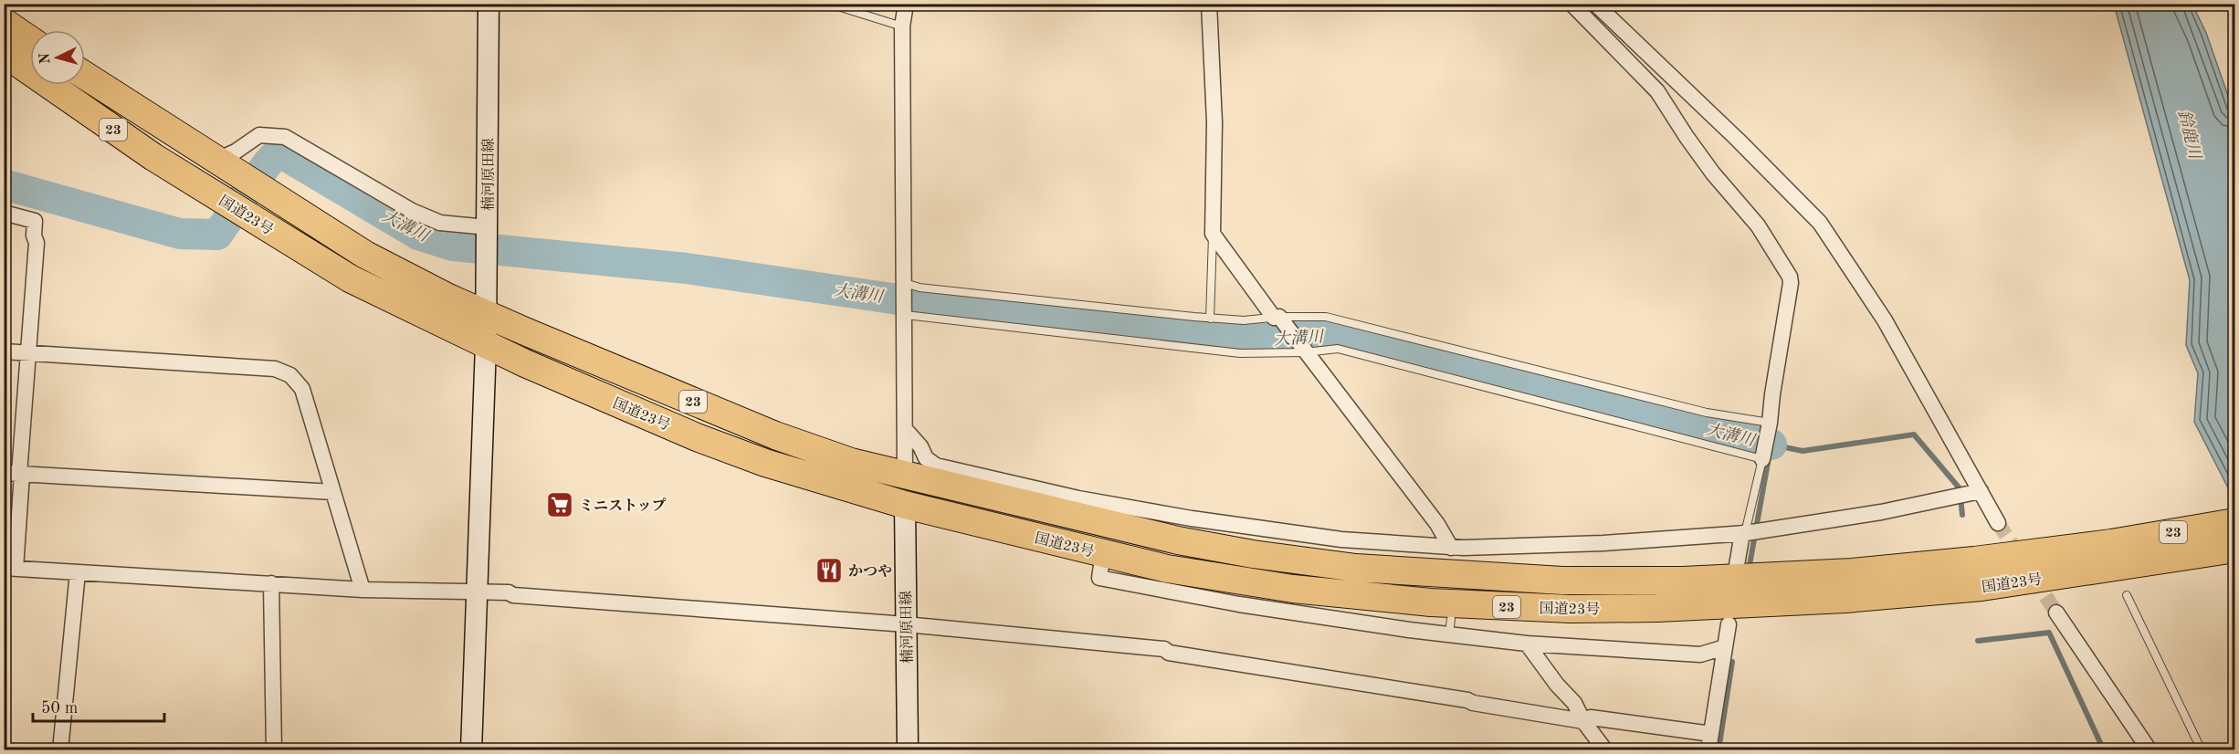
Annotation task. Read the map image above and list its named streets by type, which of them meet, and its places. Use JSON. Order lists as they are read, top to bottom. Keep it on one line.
{"streets":{"highway":["23","国道23号"],"main road":["楠河原田線"]},"crossings":[["楠河原田線","国道23号"]],"water":["鈴鹿川","大溝川"],"places":{"supermarket":["ミニストップ"],"restaurant":["かつや"]},"scale_bar":"50 m","north":"left"}
